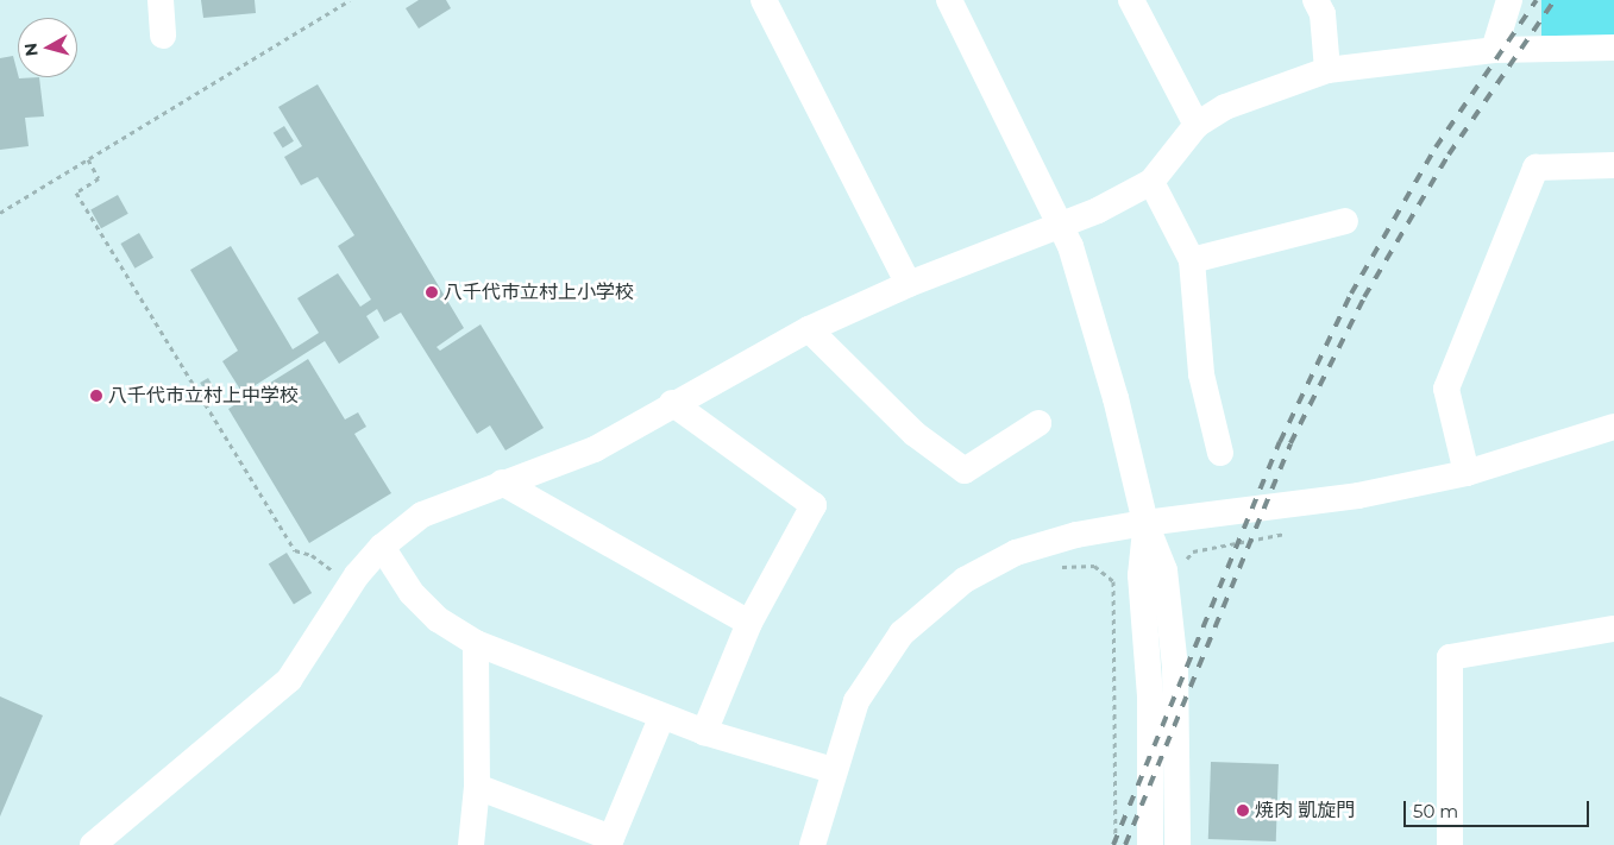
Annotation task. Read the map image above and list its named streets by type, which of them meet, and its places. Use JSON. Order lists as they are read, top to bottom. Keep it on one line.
{"places":["八千代市立村上小学校","八千代市立村上中学校","焼肉 凱旋門"],"scale_bar":"50 m","north":"left"}
